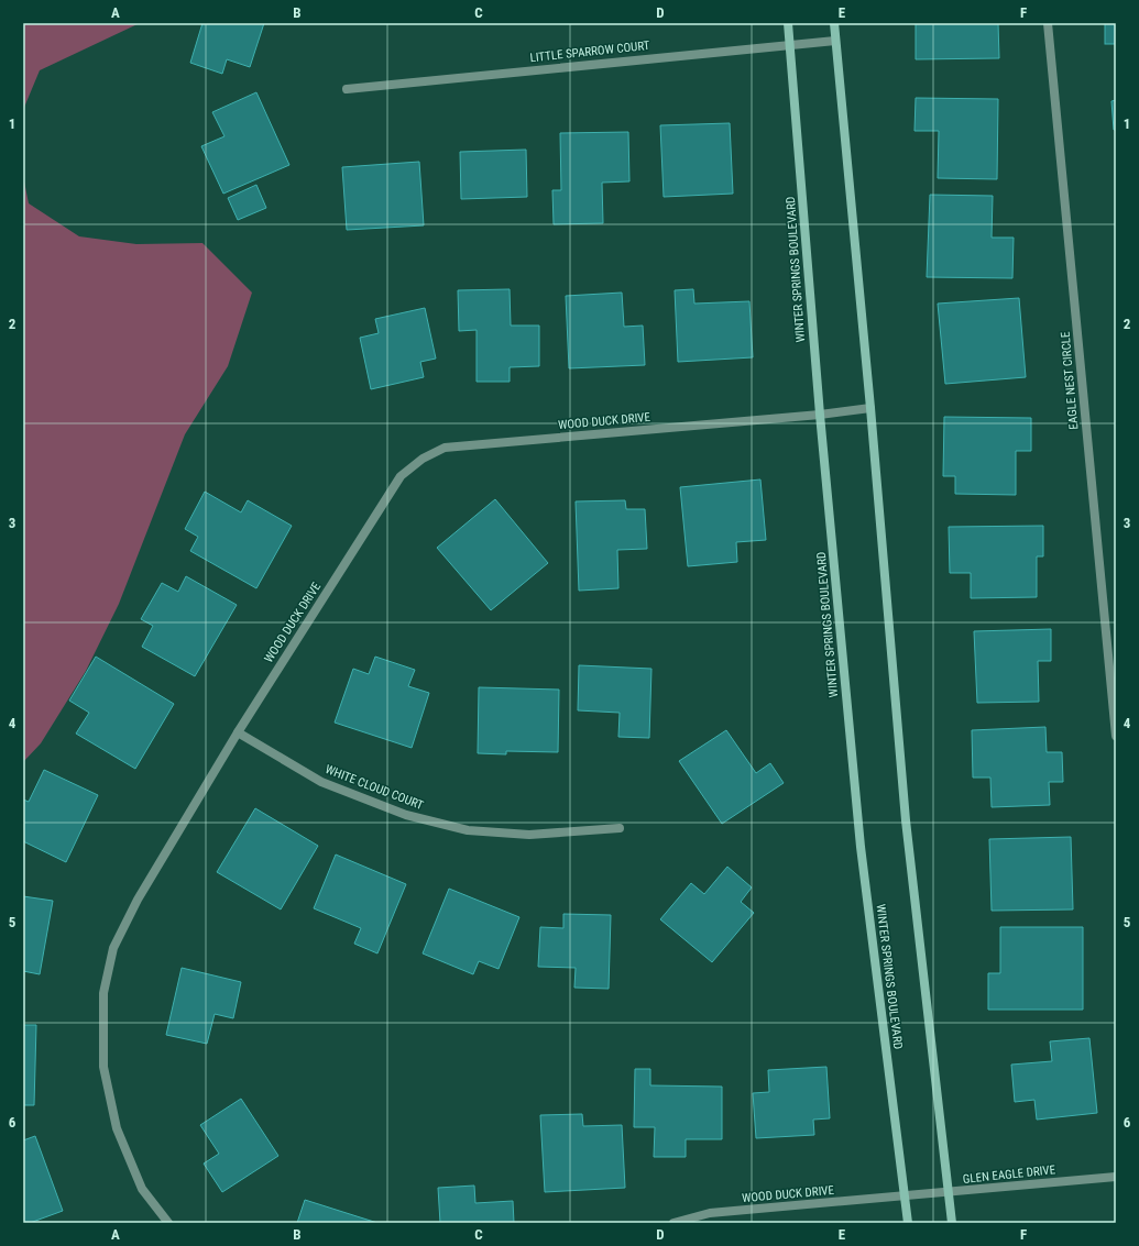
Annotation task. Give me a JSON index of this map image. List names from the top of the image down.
{
  "streets": {
    "street": [
      "LITTLE SPARROW COURT",
      "WINTER SPRINGS BOULEVARD",
      "EAGLE NEST CIRCLE",
      "WOOD DUCK DRIVE",
      "WHITE CLOUD COURT",
      "GLEN EAGLE DRIVE"
    ]
  },
  "crossings": [
    ["LITTLE SPARROW COURT", "WINTER SPRINGS BOULEVARD"],
    ["WINTER SPRINGS BOULEVARD", "WOOD DUCK DRIVE"],
    ["WINTER SPRINGS BOULEVARD", "GLEN EAGLE DRIVE"],
    ["WOOD DUCK DRIVE", "WHITE CLOUD COURT"],
    ["WOOD DUCK DRIVE", "GLEN EAGLE DRIVE"]
  ],
  "grid": {
    "columns": [
      "A",
      "B",
      "C",
      "D",
      "E",
      "F"
    ],
    "rows": [
      "1",
      "2",
      "3",
      "4",
      "5",
      "6"
    ]
  }
}
